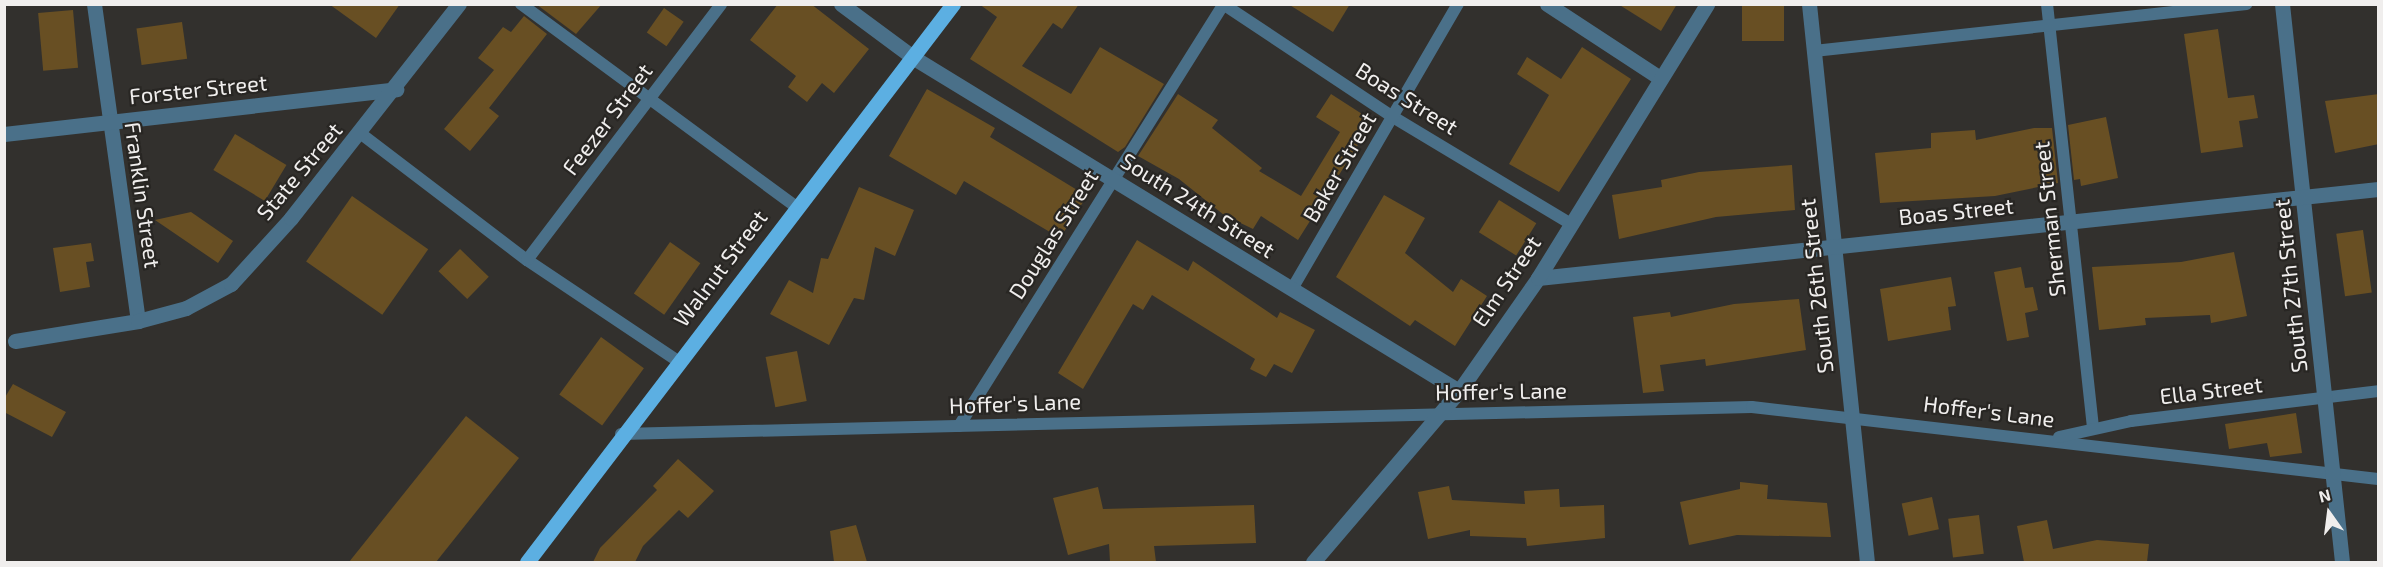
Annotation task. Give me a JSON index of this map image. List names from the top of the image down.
{
  "streets": {
    "main road": ["Walnut Street"],
    "street": [
      "Forster Street",
      "Boas Street",
      "State Street",
      "Franklin Street",
      "South 24th Street",
      "Elm Street",
      "South 26th Street",
      "South 27th Street"
    ],
    "lane": [
      "Feezer Street",
      "Baker Street",
      "Sherman Street",
      "Douglas Street",
      "Ella Street",
      "Hoffer's Lane"
    ]
  },
  "crossings": [
    ["Forster Street", "State Street"],
    ["Forster Street", "Franklin Street"],
    ["Boas Street", "Baker Street"],
    ["Boas Street", "Sherman Street"],
    ["Boas Street", "Douglas Street"],
    ["Boas Street", "Elm Street"],
    ["Boas Street", "South 26th Street"],
    ["Boas Street", "South 27th Street"],
    ["Baker Street", "South 24th Street"],
    ["State Street", "Franklin Street"],
    ["South 24th Street", "Douglas Street"],
    ["South 24th Street", "Walnut Street"],
    ["South 24th Street", "Elm Street"],
    ["Sherman Street", "Ella Street"],
    ["Douglas Street", "Hoffer's Lane"],
    ["Walnut Street", "Hoffer's Lane"],
    ["Elm Street", "Hoffer's Lane"],
    ["South 26th Street", "Hoffer's Lane"],
    ["South 27th Street", "Ella Street"],
    ["South 27th Street", "Hoffer's Lane"],
    ["Ella Street", "Hoffer's Lane"]
  ],
  "north": "top"
}
